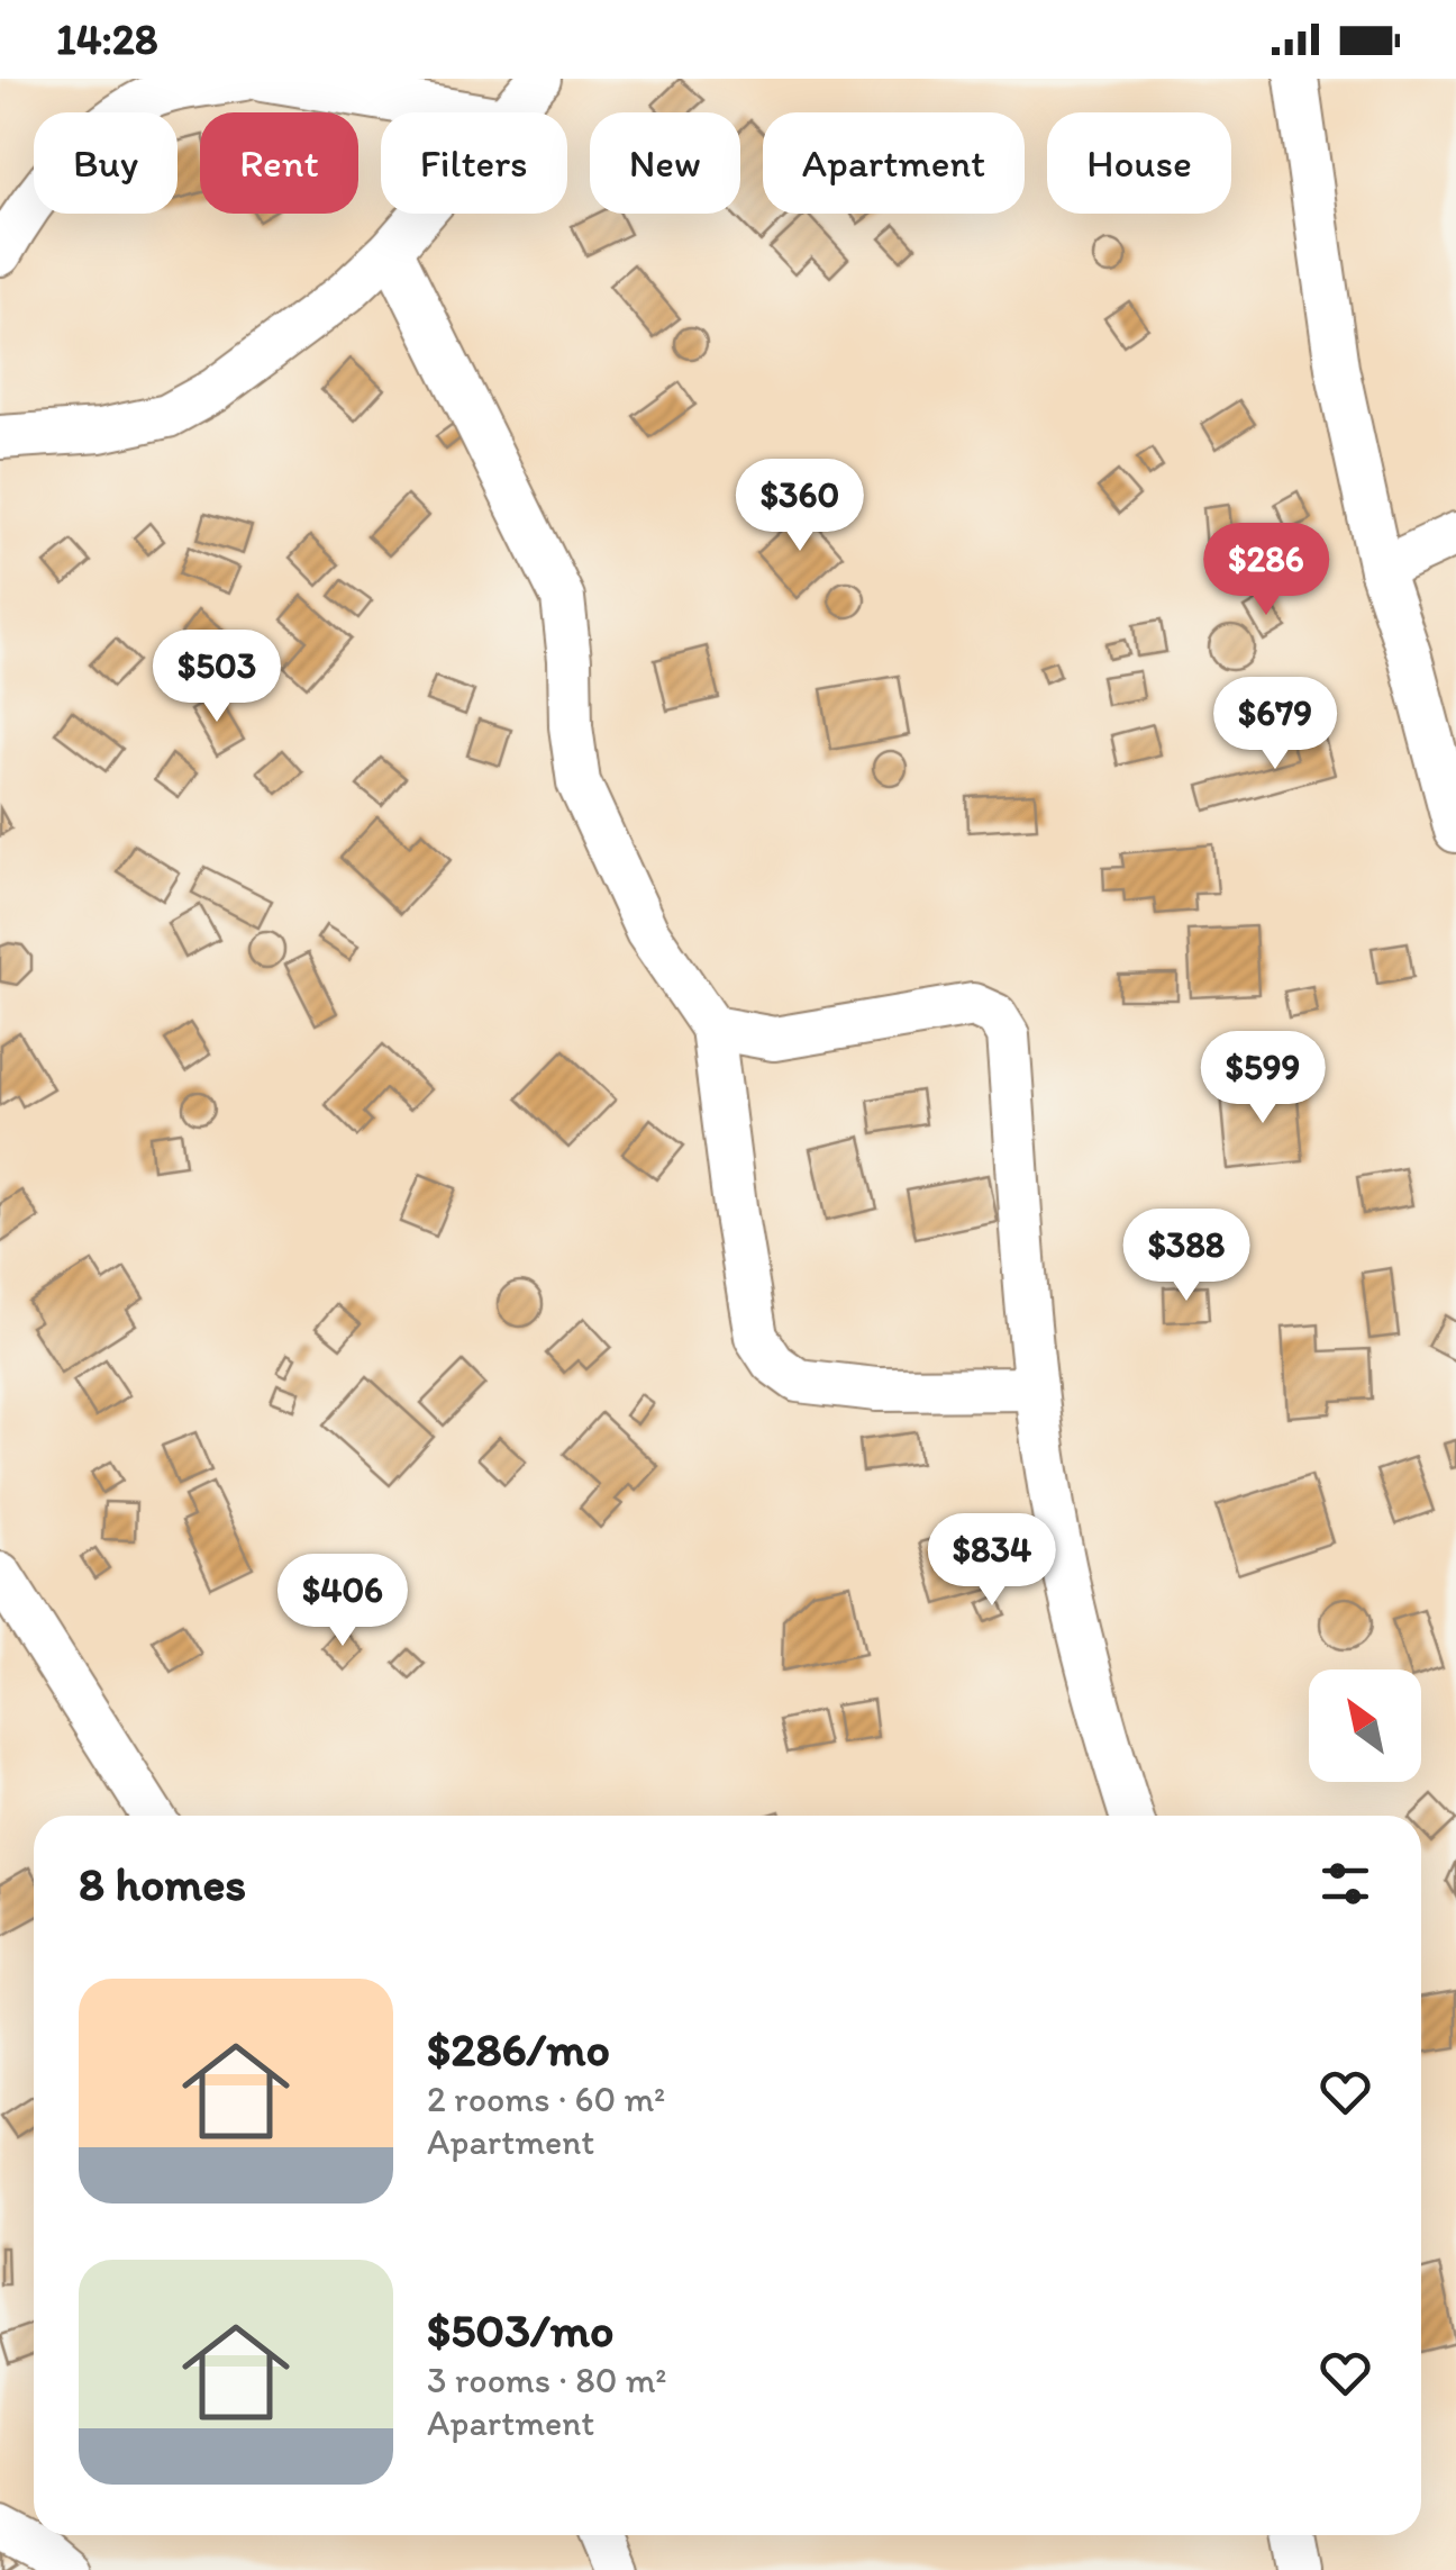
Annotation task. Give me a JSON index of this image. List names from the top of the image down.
{
  "north": "top left",
  "page": {
    "status": "14:28",
    "chip": [
      "Buy",
      "Rent",
      "Filters",
      "New",
      "Apartment",
      "House"
    ],
    "price": [
      "$360",
      "$286",
      "$503",
      "$679",
      "$599",
      "$388",
      "$834",
      "$406"
    ],
    "heading": "8 homes",
    "list": [
      {
        "name": "$286/mo",
        "note": "2 rooms · 60 m² · Apartment"
      },
      {
        "name": "$503/mo",
        "note": "3 rooms · 80 m² · Apartment"
      }
    ]
  }
}
